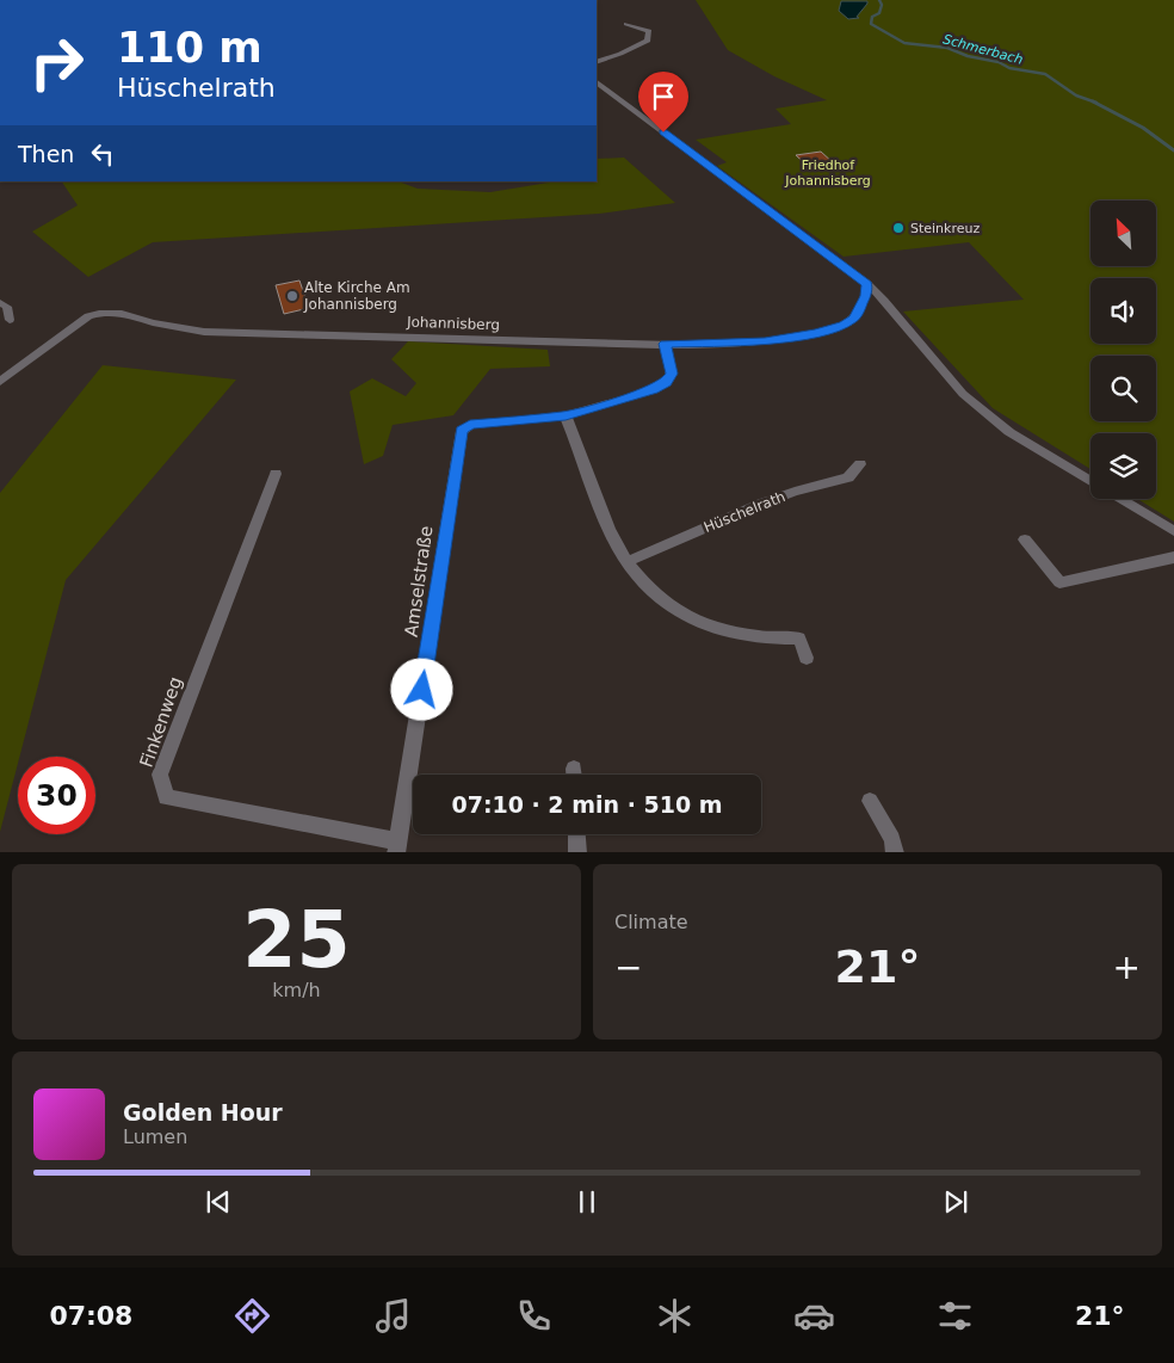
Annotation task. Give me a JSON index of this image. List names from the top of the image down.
{
  "streets": {
    "street": [
      "Johannisberg",
      "Hüschelrath",
      "Amselstraße",
      "Finkenweg"
    ]
  },
  "crossings": [
    ["Amselstraße", "Finkenweg"]
  ],
  "water": ["Schmerbach"],
  "parks": ["Friedhof Johannisberg"],
  "places": ["Steinkreuz", "Alte Kirche Am Johannisberg"],
  "north": "top left",
  "page": {
    "turn": ["110 m", "Hüschelrath"],
    "then": "Then",
    "limit": "30",
    "trip": "07:10 · 2 min · 510 m",
    "tile": [
      ["25", "km/h"],
      "Climate"
    ],
    "heat": ["−", "21°", "+"],
    "song": ["Golden Hour", "Lumen"],
    "tabs": ["07:08", "21°"]
  }
}
